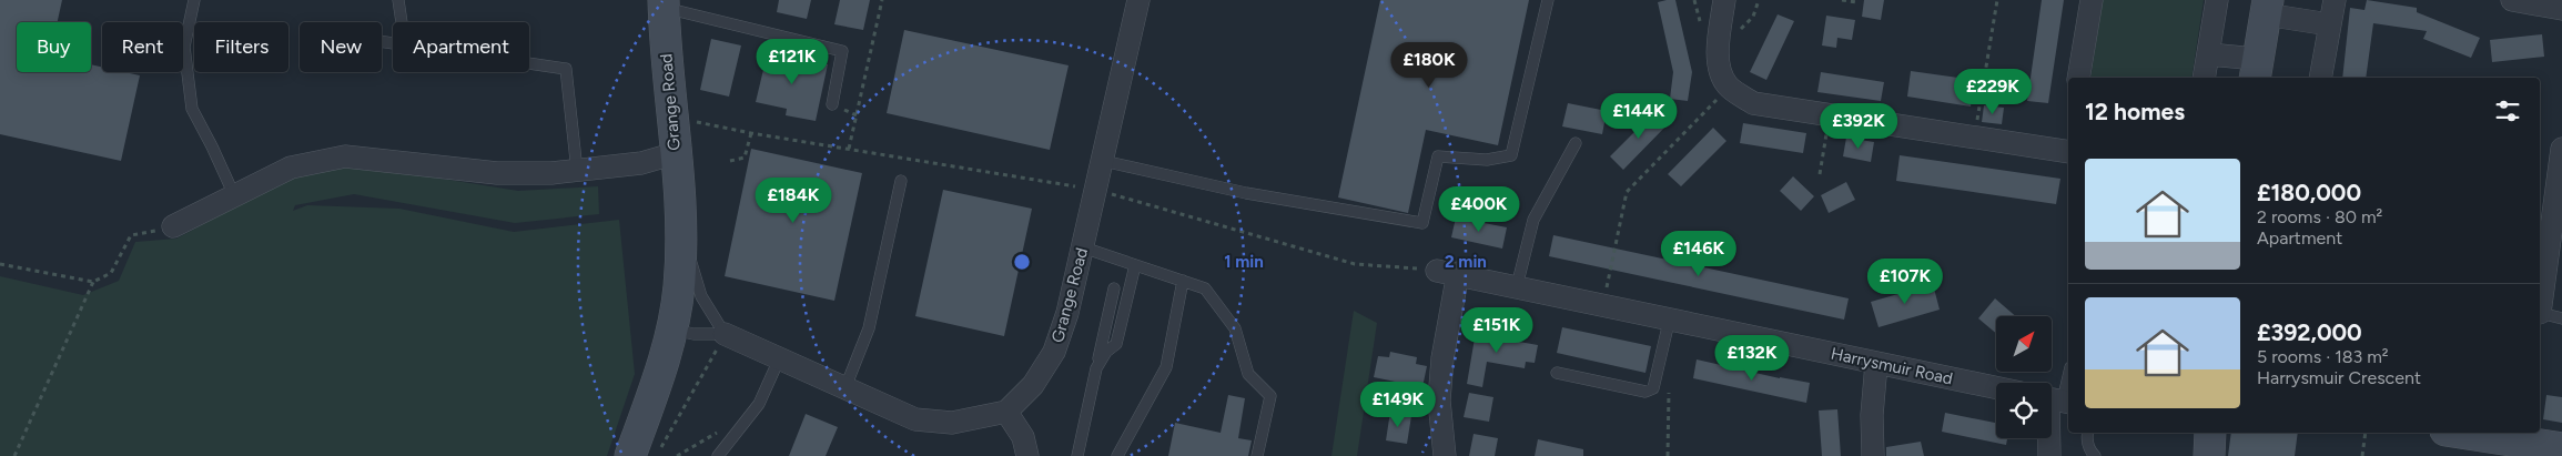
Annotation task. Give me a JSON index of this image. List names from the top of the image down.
{
  "streets": {
    "street": ["Grange Road", "Harrysmuir Road"]
  },
  "north": "top right",
  "page": {
    "chip": [
      "Buy",
      "Rent",
      "Filters",
      "New",
      "Apartment"
    ],
    "price": [
      "£121K",
      "£180K",
      "£229K",
      "£144K",
      "£392K",
      "£184K",
      "£400K",
      "£146K",
      "£107K",
      "£151K",
      "£132K",
      "£149K"
    ],
    "heading": "12 homes",
    "list": [
      {
        "name": "£180,000",
        "note": "2 rooms · 80 m² · Apartment"
      },
      {
        "name": "£392,000",
        "note": "5 rooms · 183 m² · Harrysmuir Crescent"
      }
    ]
  },
  "rings": ["1 min", "2 min"]
}
